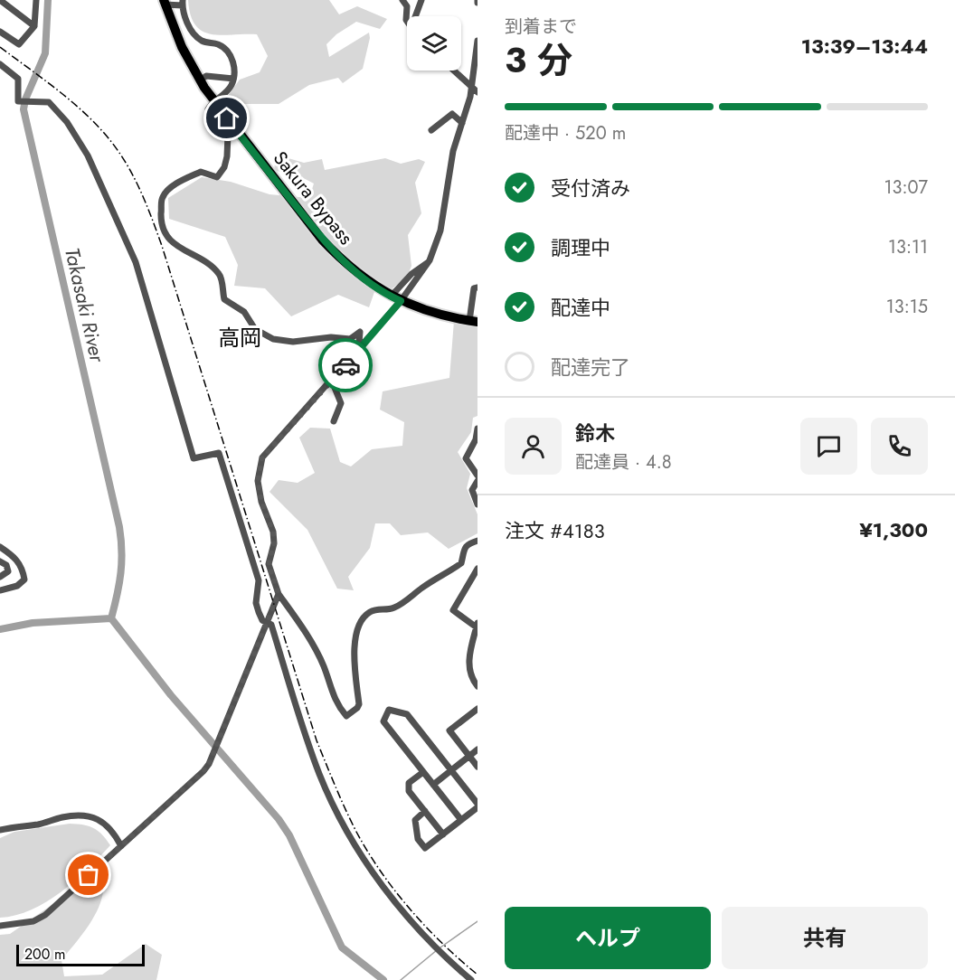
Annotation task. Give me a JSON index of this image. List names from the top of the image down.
{
  "streets": {
    "highway": ["Sakura Bypass"]
  },
  "districts": ["高岡"],
  "water": ["Takasaki River"],
  "scale_bar": "200 m",
  "page": {
    "heading": ["3 分", "到着まで", "13:39–13:44"],
    "panel": [
      "鈴木",
      "配達員 · 4.8",
      "注文 #4183",
      "¥1,300"
    ],
    "bar": "配達中 · 520 m",
    "list": [
      ["受付済み", "13:07"],
      ["調理中", "13:11"],
      ["配達中", "13:15"],
      "配達完了"
    ],
    "buttons": ["ヘルプ", "共有"],
    "scale": "200 m"
  }
}
